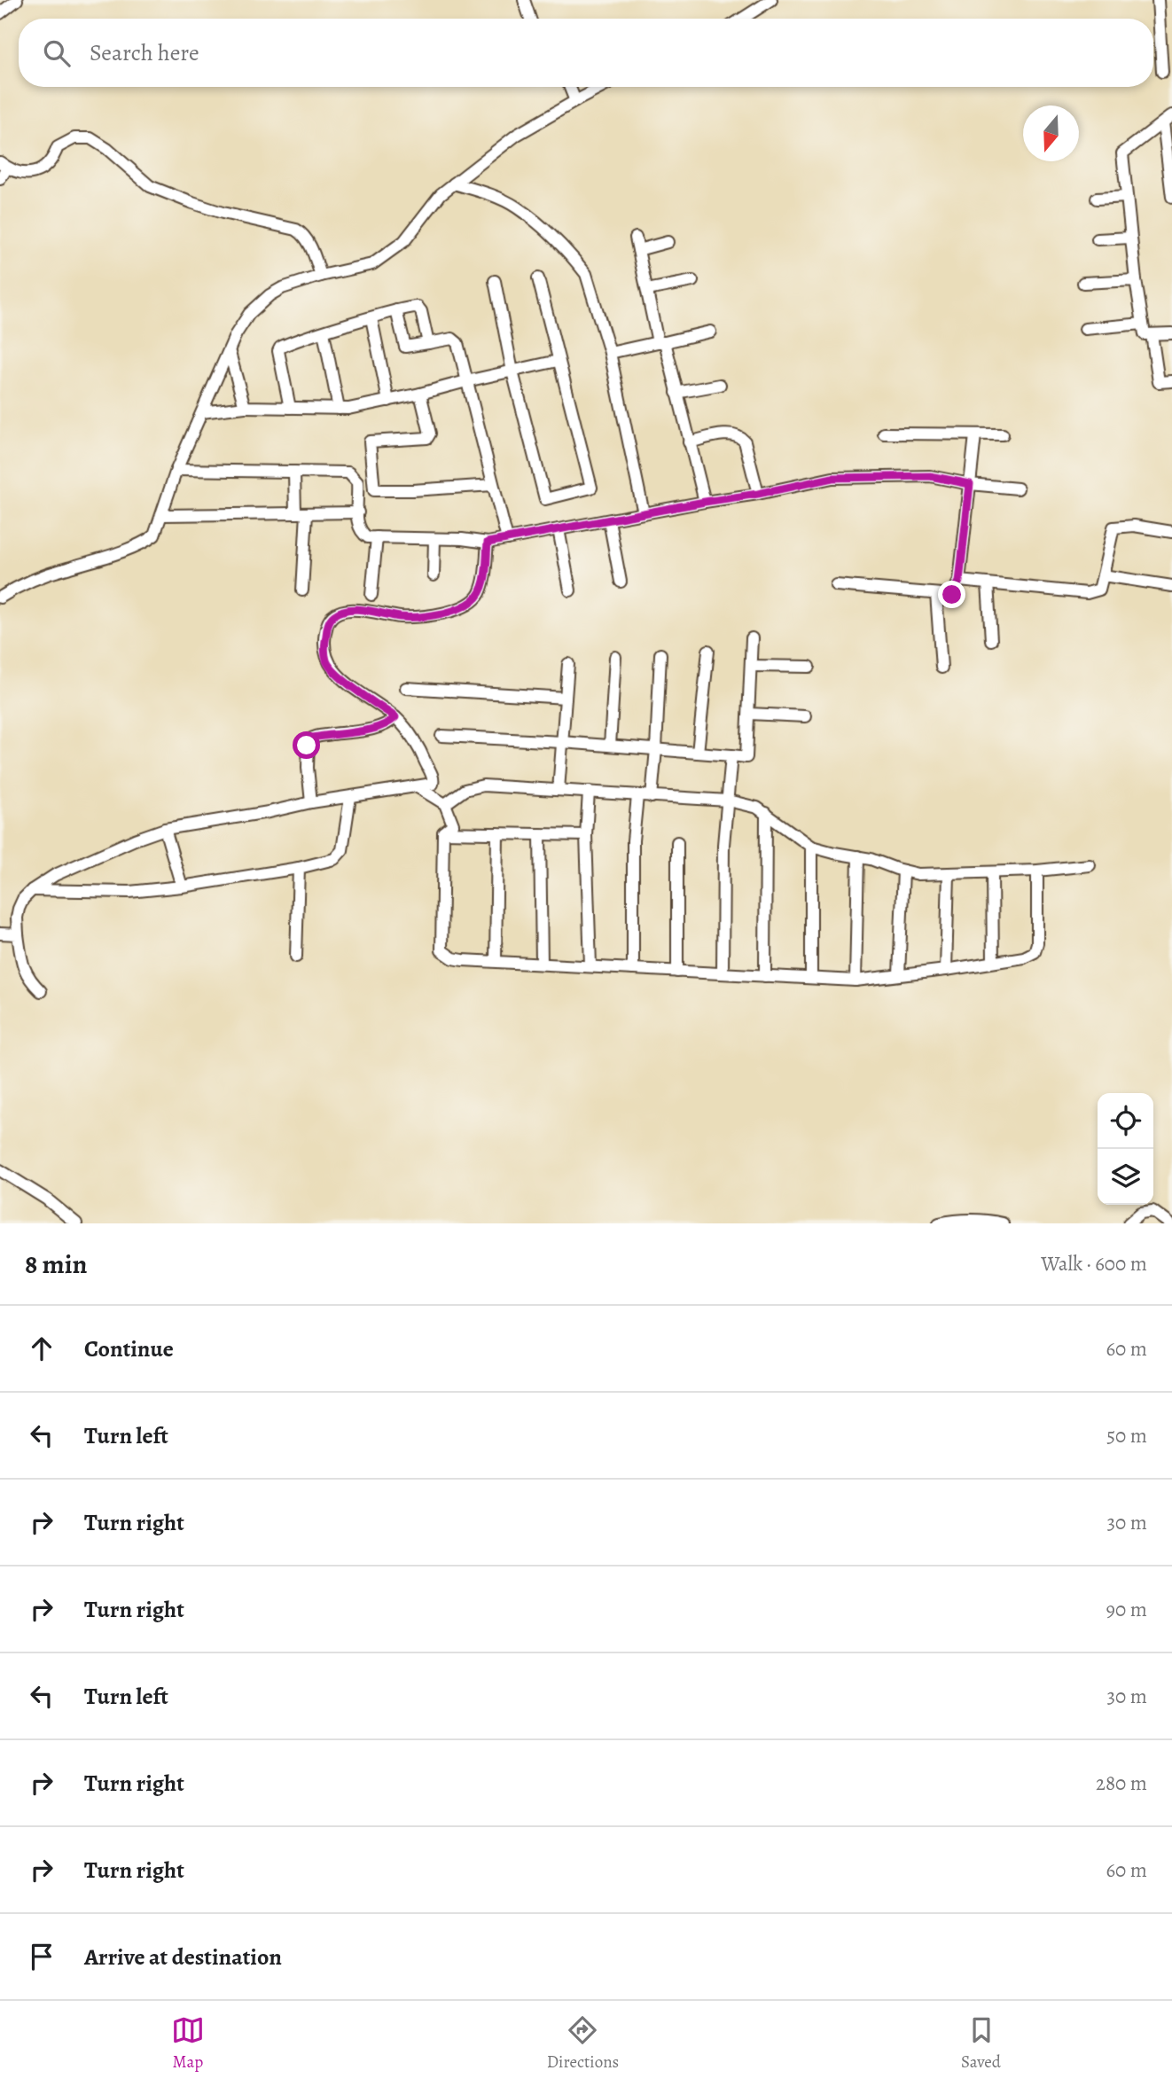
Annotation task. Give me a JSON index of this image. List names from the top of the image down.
{
  "north": "bottom",
  "page": {
    "search": "Search here",
    "heading": ["8 min", "Walk · 600 m"],
    "list": [
      ["Continue", "60 m"],
      ["Turn left", "50 m"],
      ["Turn right", "30 m"],
      ["Turn right", "90 m"],
      ["Turn left", "30 m"],
      ["Turn right", "280 m"],
      ["Turn right", "60 m"],
      "Arrive at destination"
    ],
    "nav": ["Map", "Directions", "Saved"]
  }
}
